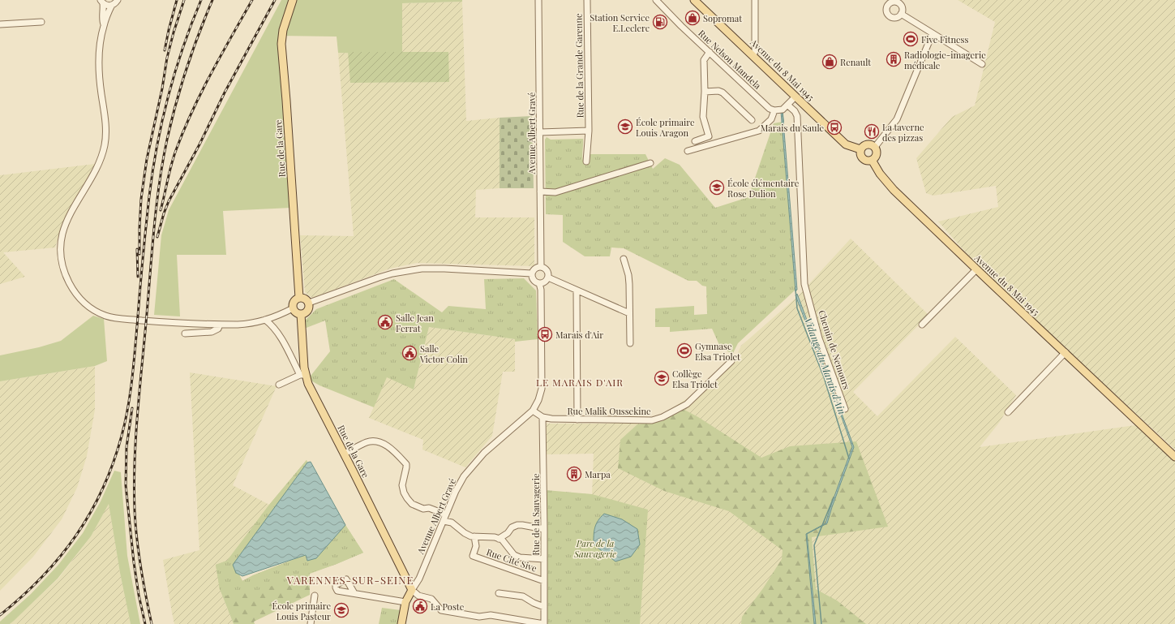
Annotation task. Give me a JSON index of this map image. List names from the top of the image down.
{
  "streets": {
    "main road": ["Avenue du 8 Mai 1945", "Rue de la Gare"],
    "street": [
      "Rue Nelson Mandela",
      "Rue de la Grande Garenne",
      "Avenue Albert Gravé",
      "Chemin de Nemours",
      "Rue Malik Oussekine",
      "Rue de la Sauvagerie",
      "Rue Cité Sive"
    ]
  },
  "crossings": [
    ["Rue de la Grande Garenne", "Avenue Albert Gravé"],
    ["Avenue Albert Gravé", "Rue de la Gare"],
    ["Avenue Albert Gravé", "Rue Cité Sive"],
    ["Rue Malik Oussekine", "Rue de la Sauvagerie"],
    ["Rue de la Sauvagerie", "Rue Cité Sive"]
  ],
  "districts": ["LE MARAIS D'AIR", "VARENNES-SUR-SEINE"],
  "water": ["Vidange du Marais d'Ain"],
  "parks": ["Parc de la Sauvagerie"],
  "places": {
    "shop": ["Sopromat", "Renault"],
    "fuel station": ["Station Service E.Leclerc"],
    "sports": ["Five Fitness", "Gymnase Elsa Triolet"],
    "building": ["Radiologie-imagerie médicale", "Marpa"],
    "school or university": [
      "École primaire Louis Aragon",
      "École élémentaire Rose Dulion",
      "Collège Elsa Triolet",
      "École primaire Louis Pasteur"
    ],
    "bus stop": ["Marais du Saule", "Marais d'Air"],
    "restaurant": ["La taverne des pizzas"],
    "public building": ["Salle Jean Ferrat", "Salle Victor Colin", "La Poste"]
  }
}
